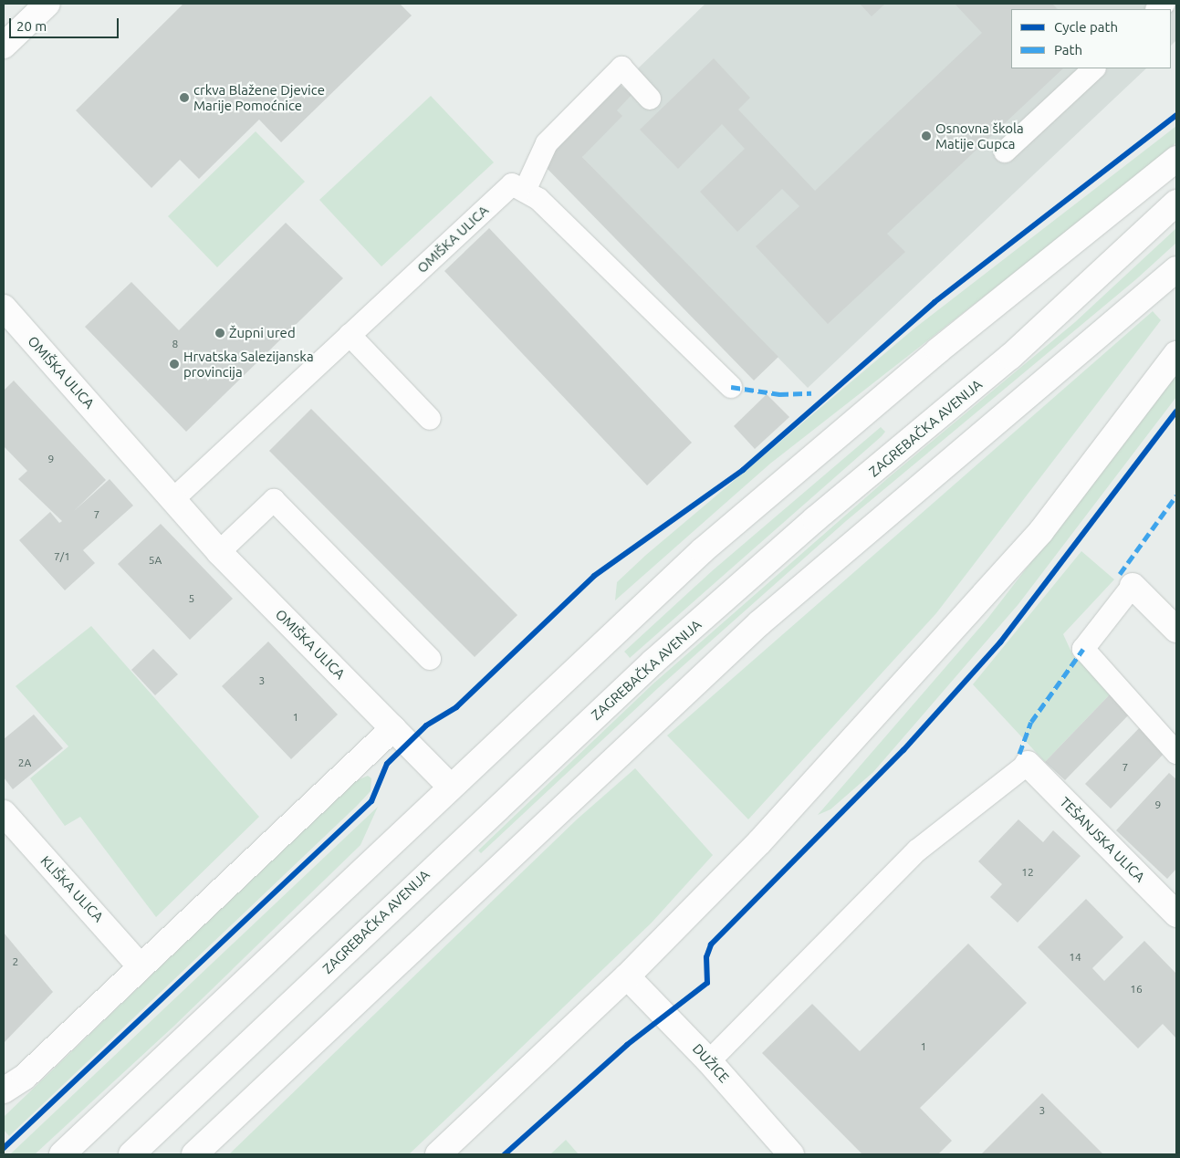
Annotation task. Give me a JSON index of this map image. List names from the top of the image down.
{
  "streets": {
    "main road": [
      "OMIŠKA ULICA",
      "ZAGREBAČKA AVENIJA",
      "TEŠANJSKA ULICA",
      "KLIŠKA ULICA",
      "DUŽICE"
    ]
  },
  "places": [
    "crkva Blažene Djevice Marije Pomoćnice",
    "Osnovna škola Matije Gupca",
    "Župni ured",
    "Hrvatska Salezijanska provincija"
  ],
  "house_numbers": [
    "8",
    "9",
    "7",
    "7/1",
    "5A",
    "5",
    "3",
    "1",
    "2A",
    "7",
    "9",
    "12",
    "14",
    "2",
    "16",
    "1",
    "3"
  ],
  "legend": ["Cycle path", "Path"],
  "scale_bar": "20 m"
}
